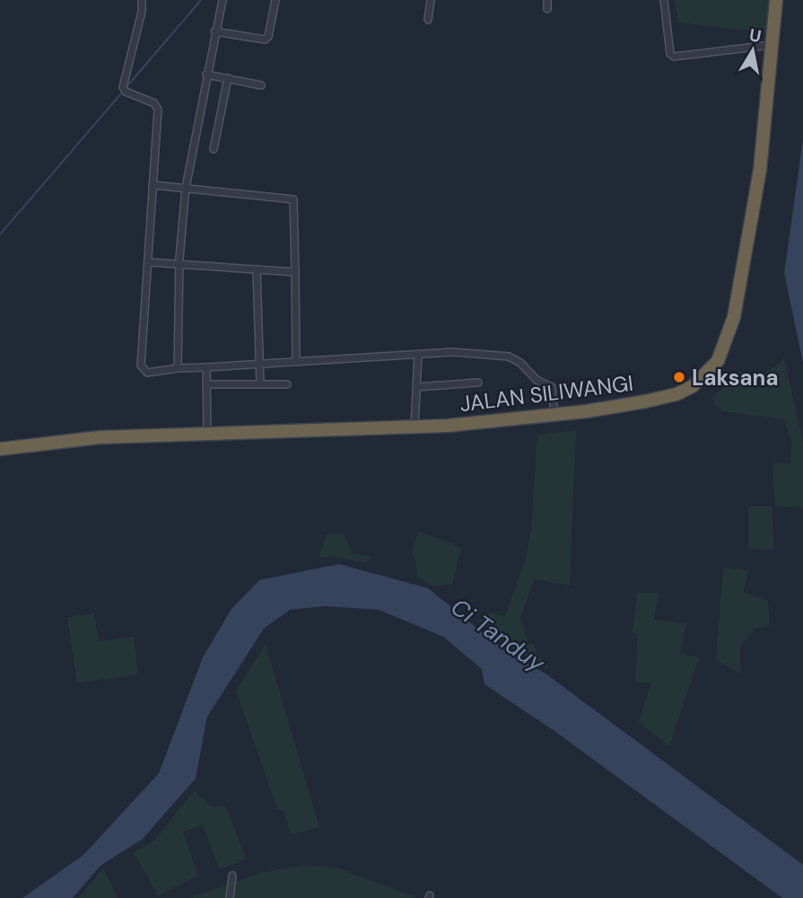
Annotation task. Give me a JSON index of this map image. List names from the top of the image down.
{
  "streets": {
    "highway": ["JALAN SILIWANGI"]
  },
  "water": ["Ci Tanduy"],
  "places": ["Laksana"],
  "north": "top"
}
